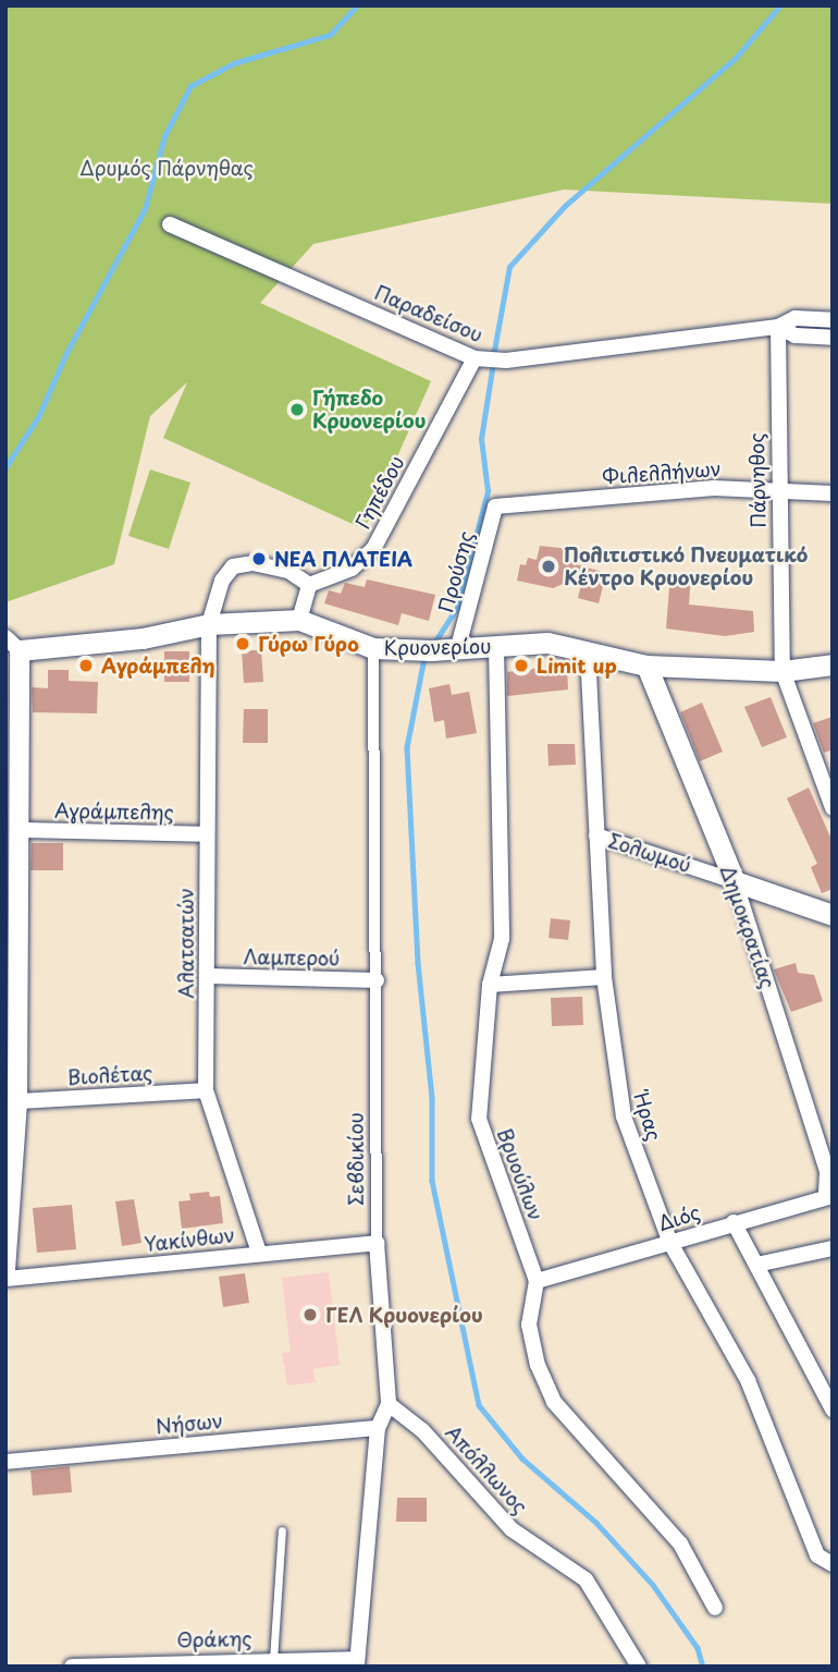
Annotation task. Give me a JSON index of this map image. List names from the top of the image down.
{
  "streets": {
    "main road": ["Κρυονερίου", "Σολωμού", "Δημοκρατίας"],
    "street": [
      "Παραδείσου",
      "Φιλελλήνων",
      "Πάρνηθος",
      "Γηπέδου",
      "Προύσης",
      "Αγράμπελης",
      "Αλατσατών",
      "Λαμπερού",
      "Βιολέτας",
      "Ήρας",
      "Σεβδικίου",
      "Βρυούλων",
      "Διός",
      "Υακίνθων",
      "Νήσων",
      "Απόλλωνος",
      "Θράκης"
    ]
  },
  "crossings": [
    ["Παραδείσου", "Πάρνηθος"],
    ["Παραδείσου", "Γηπέδου"],
    ["Φιλελλήνων", "Πάρνηθος"],
    ["Φιλελλήνων", "Προύσης"],
    ["Πάρνηθος", "Κρυονερίου"],
    ["Γηπέδου", "Αλατσατών"],
    ["Προύσης", "Κρυονερίου"],
    ["Κρυονερίου", "Δημοκρατίας"],
    ["Κρυονερίου", "Αλατσατών"],
    ["Κρυονερίου", "Ήρας"],
    ["Κρυονερίου", "Σεβδικίου"],
    ["Κρυονερίου", "Βρυούλων"],
    ["Αγράμπελης", "Αλατσατών"],
    ["Σολωμού", "Δημοκρατίας"],
    ["Σολωμού", "Ήρας"],
    ["Δημοκρατίας", "Διός"],
    ["Αλατσατών", "Λαμπερού"],
    ["Αλατσατών", "Βιολέτας"],
    ["Αλατσατών", "Υακίνθων"],
    ["Λαμπερού", "Σεβδικίου"],
    ["Ήρας", "Διός"],
    ["Σεβδικίου", "Υακίνθων"],
    ["Σεβδικίου", "Νήσων"],
    ["Σεβδικίου", "Απόλλωνος"],
    ["Σεβδικίου", "Θράκης"],
    ["Βρυούλων", "Διός"]
  ],
  "parks": ["Δρυμός Πάρνηθας"],
  "places": [
    "Γήπεδο Κρυονερίου",
    "ΝΕΑ ΠΛΑΤΕΙΑ",
    "Πολιτιστικό Πνευματικό Κέντρο Κρυονερίου",
    "Γύρω Γύρο",
    "Αγράμπελη",
    "Limit up",
    "ΓΕΛ Κρυονερίου"
  ]
}
